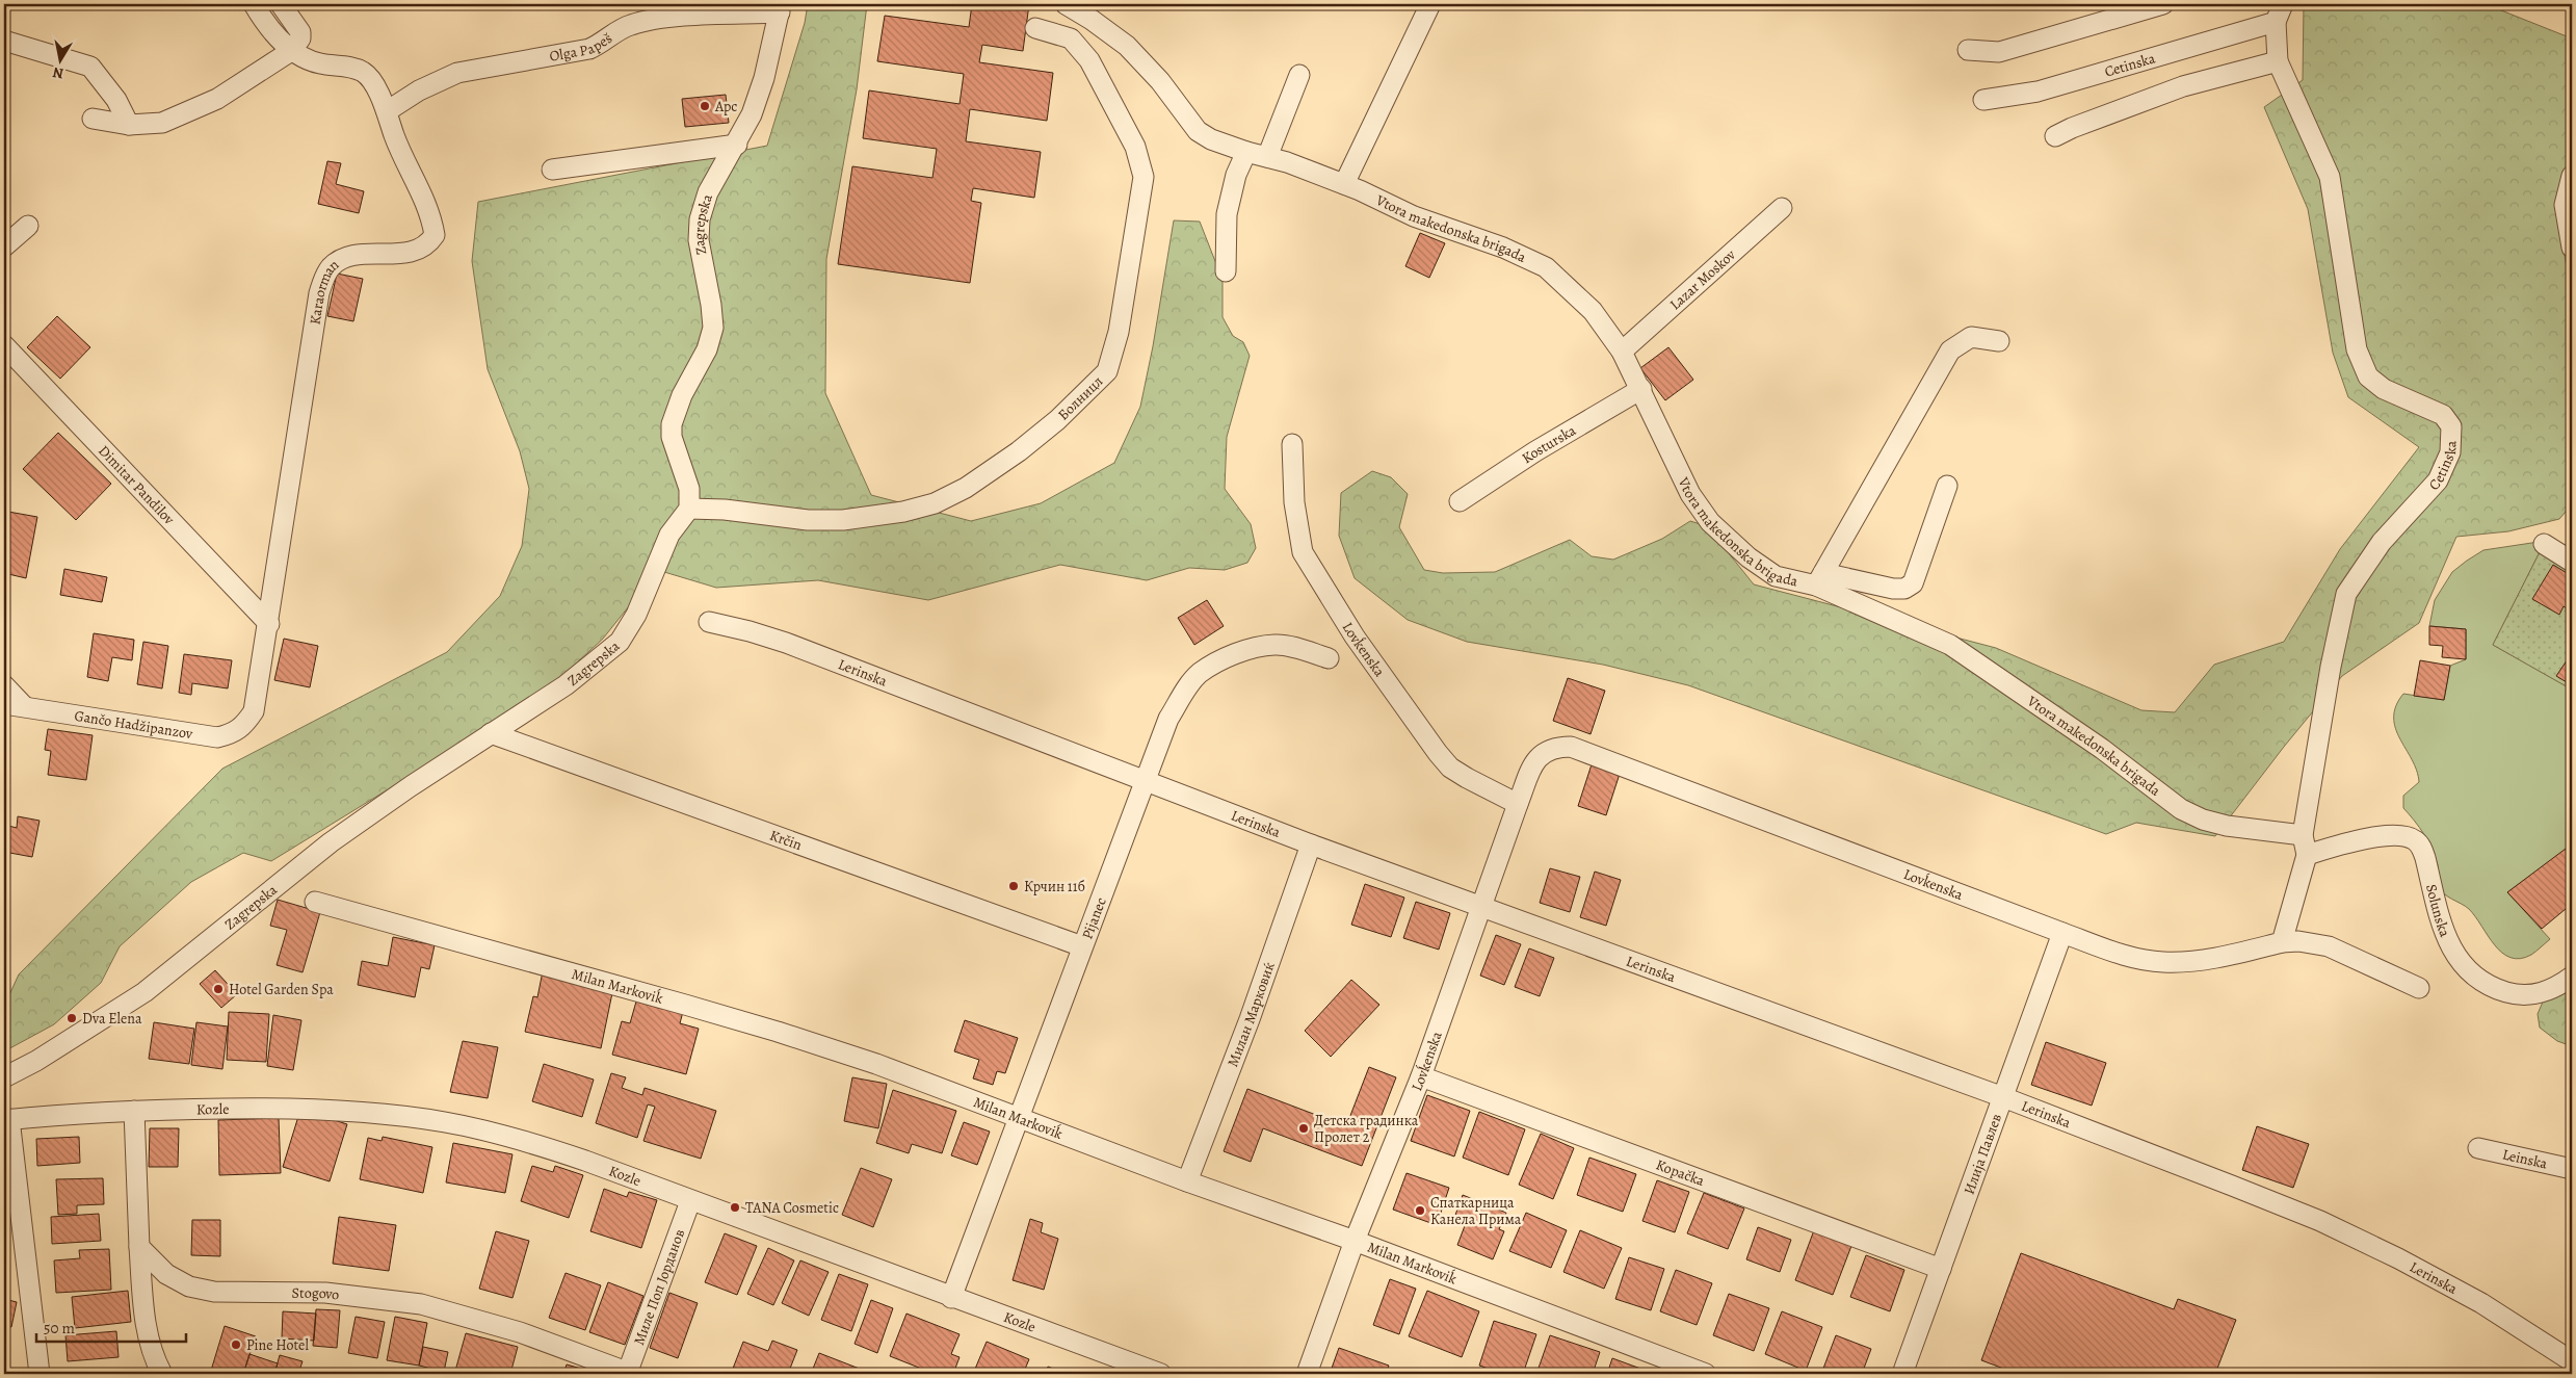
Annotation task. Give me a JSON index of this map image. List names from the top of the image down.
{
  "streets": {
    "street": [
      "Olga Papeš",
      "Cetinska",
      "Zagrepska",
      "Vtora makedonska brigada",
      "Lazar Moskov",
      "Karaorman",
      "Болницл",
      "Kosturska",
      "Dimitar Pandilov",
      "Lovḱenska",
      "Lerinska",
      "Gančo Hadžipanzov",
      "Krčin",
      "Solunska",
      "Pijanec",
      "Milan Markoviḱ",
      "Милан Марковиќ",
      "Kozle",
      "Илија Павлев",
      "Leinska",
      "Kopačka",
      "Миле Поп Јорданов",
      "Stogovo"
    ]
  },
  "crossings": [
    ["Olga Papeš", "Zagrepska"],
    ["Olga Papeš", "Karaorman"],
    ["Cetinska", "Vtora makedonska brigada"],
    ["Zagrepska", "Болницл"],
    ["Zagrepska", "Krčin"],
    ["Vtora makedonska brigada", "Lazar Moskov"],
    ["Vtora makedonska brigada", "Kosturska"],
    ["Karaorman", "Dimitar Pandilov"],
    ["Karaorman", "Gančo Hadžipanzov"],
    ["Lovḱenska", "Lerinska"],
    ["Lovḱenska", "Milan Markoviḱ"],
    ["Lovḱenska", "Илија Павлев"],
    ["Lovḱenska", "Kopačka"],
    ["Lerinska", "Pijanec"],
    ["Lerinska", "Милан Марковиќ"],
    ["Lerinska", "Илија Павлев"],
    ["Krčin", "Pijanec"],
    ["Pijanec", "Milan Markoviḱ"],
    ["Pijanec", "Kozle"],
    ["Milan Markoviḱ", "Милан Марковиќ"],
    ["Kozle", "Миле Поп Јорданов"],
    ["Илија Павлев", "Kopačka"],
    ["Миле Поп Јорданов", "Stogovo"]
  ],
  "places": [
    "Арс",
    "Крчин 11б",
    "Hotel Garden Spa",
    "Dva Elena",
    "Детска градинка Пролет 2",
    "TANA Cosmetic",
    "Спаткарница Канела Прима",
    "Pine Hotel"
  ],
  "scale_bar": "50 m",
  "north": "bottom"
}
